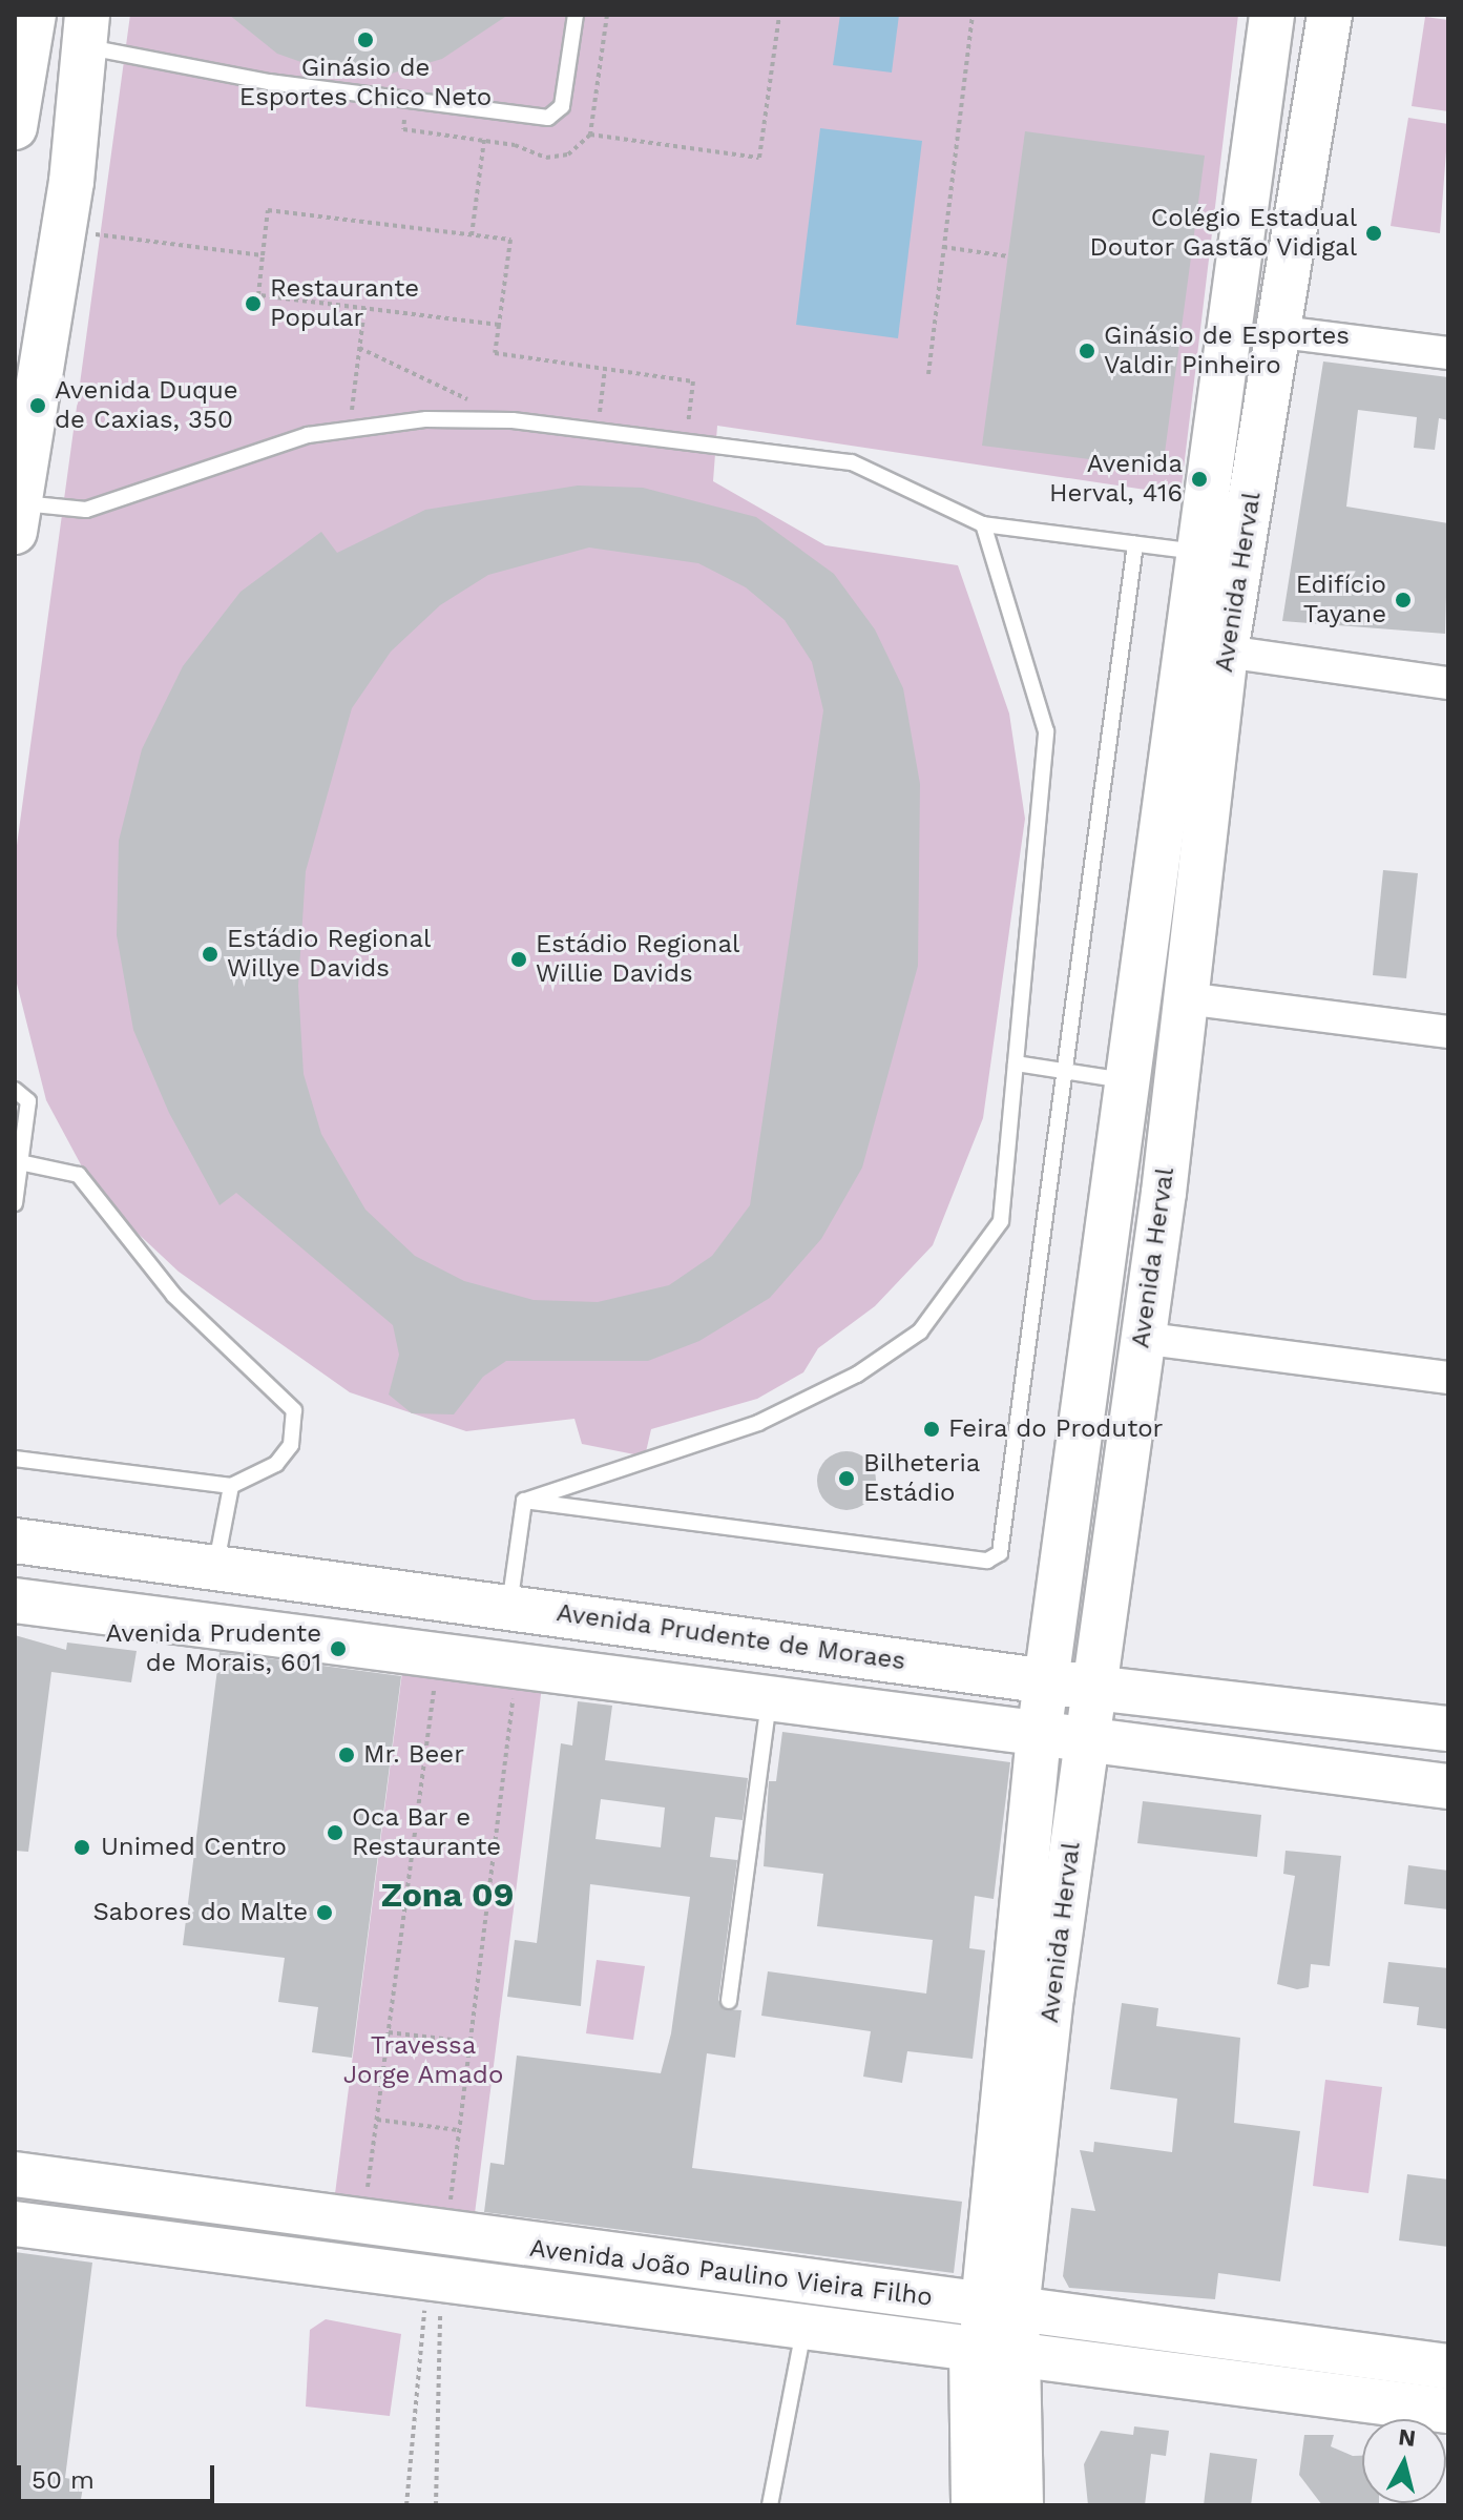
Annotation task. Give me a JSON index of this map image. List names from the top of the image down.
{
  "streets": {
    "main road": ["Avenida Herval", "Avenida Prudente de Moraes", "Avenida João Paulino Vieira Filho"]
  },
  "crossings": [
    ["Avenida Herval", "Avenida Prudente de Moraes"],
    ["Avenida Herval", "Avenida João Paulino Vieira Filho"]
  ],
  "districts": ["Zona 09"],
  "parks": ["Travessa Jorge Amado"],
  "places": [
    "Ginásio de Esportes Chico Neto",
    "Colégio Estadual Doutor Gastão Vidigal",
    "Restaurante Popular",
    "Ginásio de Esportes Valdir Pinheiro",
    "Avenida Duque de Caxias, 350",
    "Avenida Herval, 416",
    "Edifício Tayane",
    "Estádio Regional Willye Davids",
    "Estádio Regional Willie Davids",
    "Feira do Produtor",
    "Bilheteria Estádio",
    "Avenida Prudente de Morais, 601",
    "Mr. Beer",
    "Oca Bar e Restaurante",
    "Unimed Centro",
    "Sabores do Malte"
  ],
  "scale_bar": "50 m",
  "north": "top"
}
